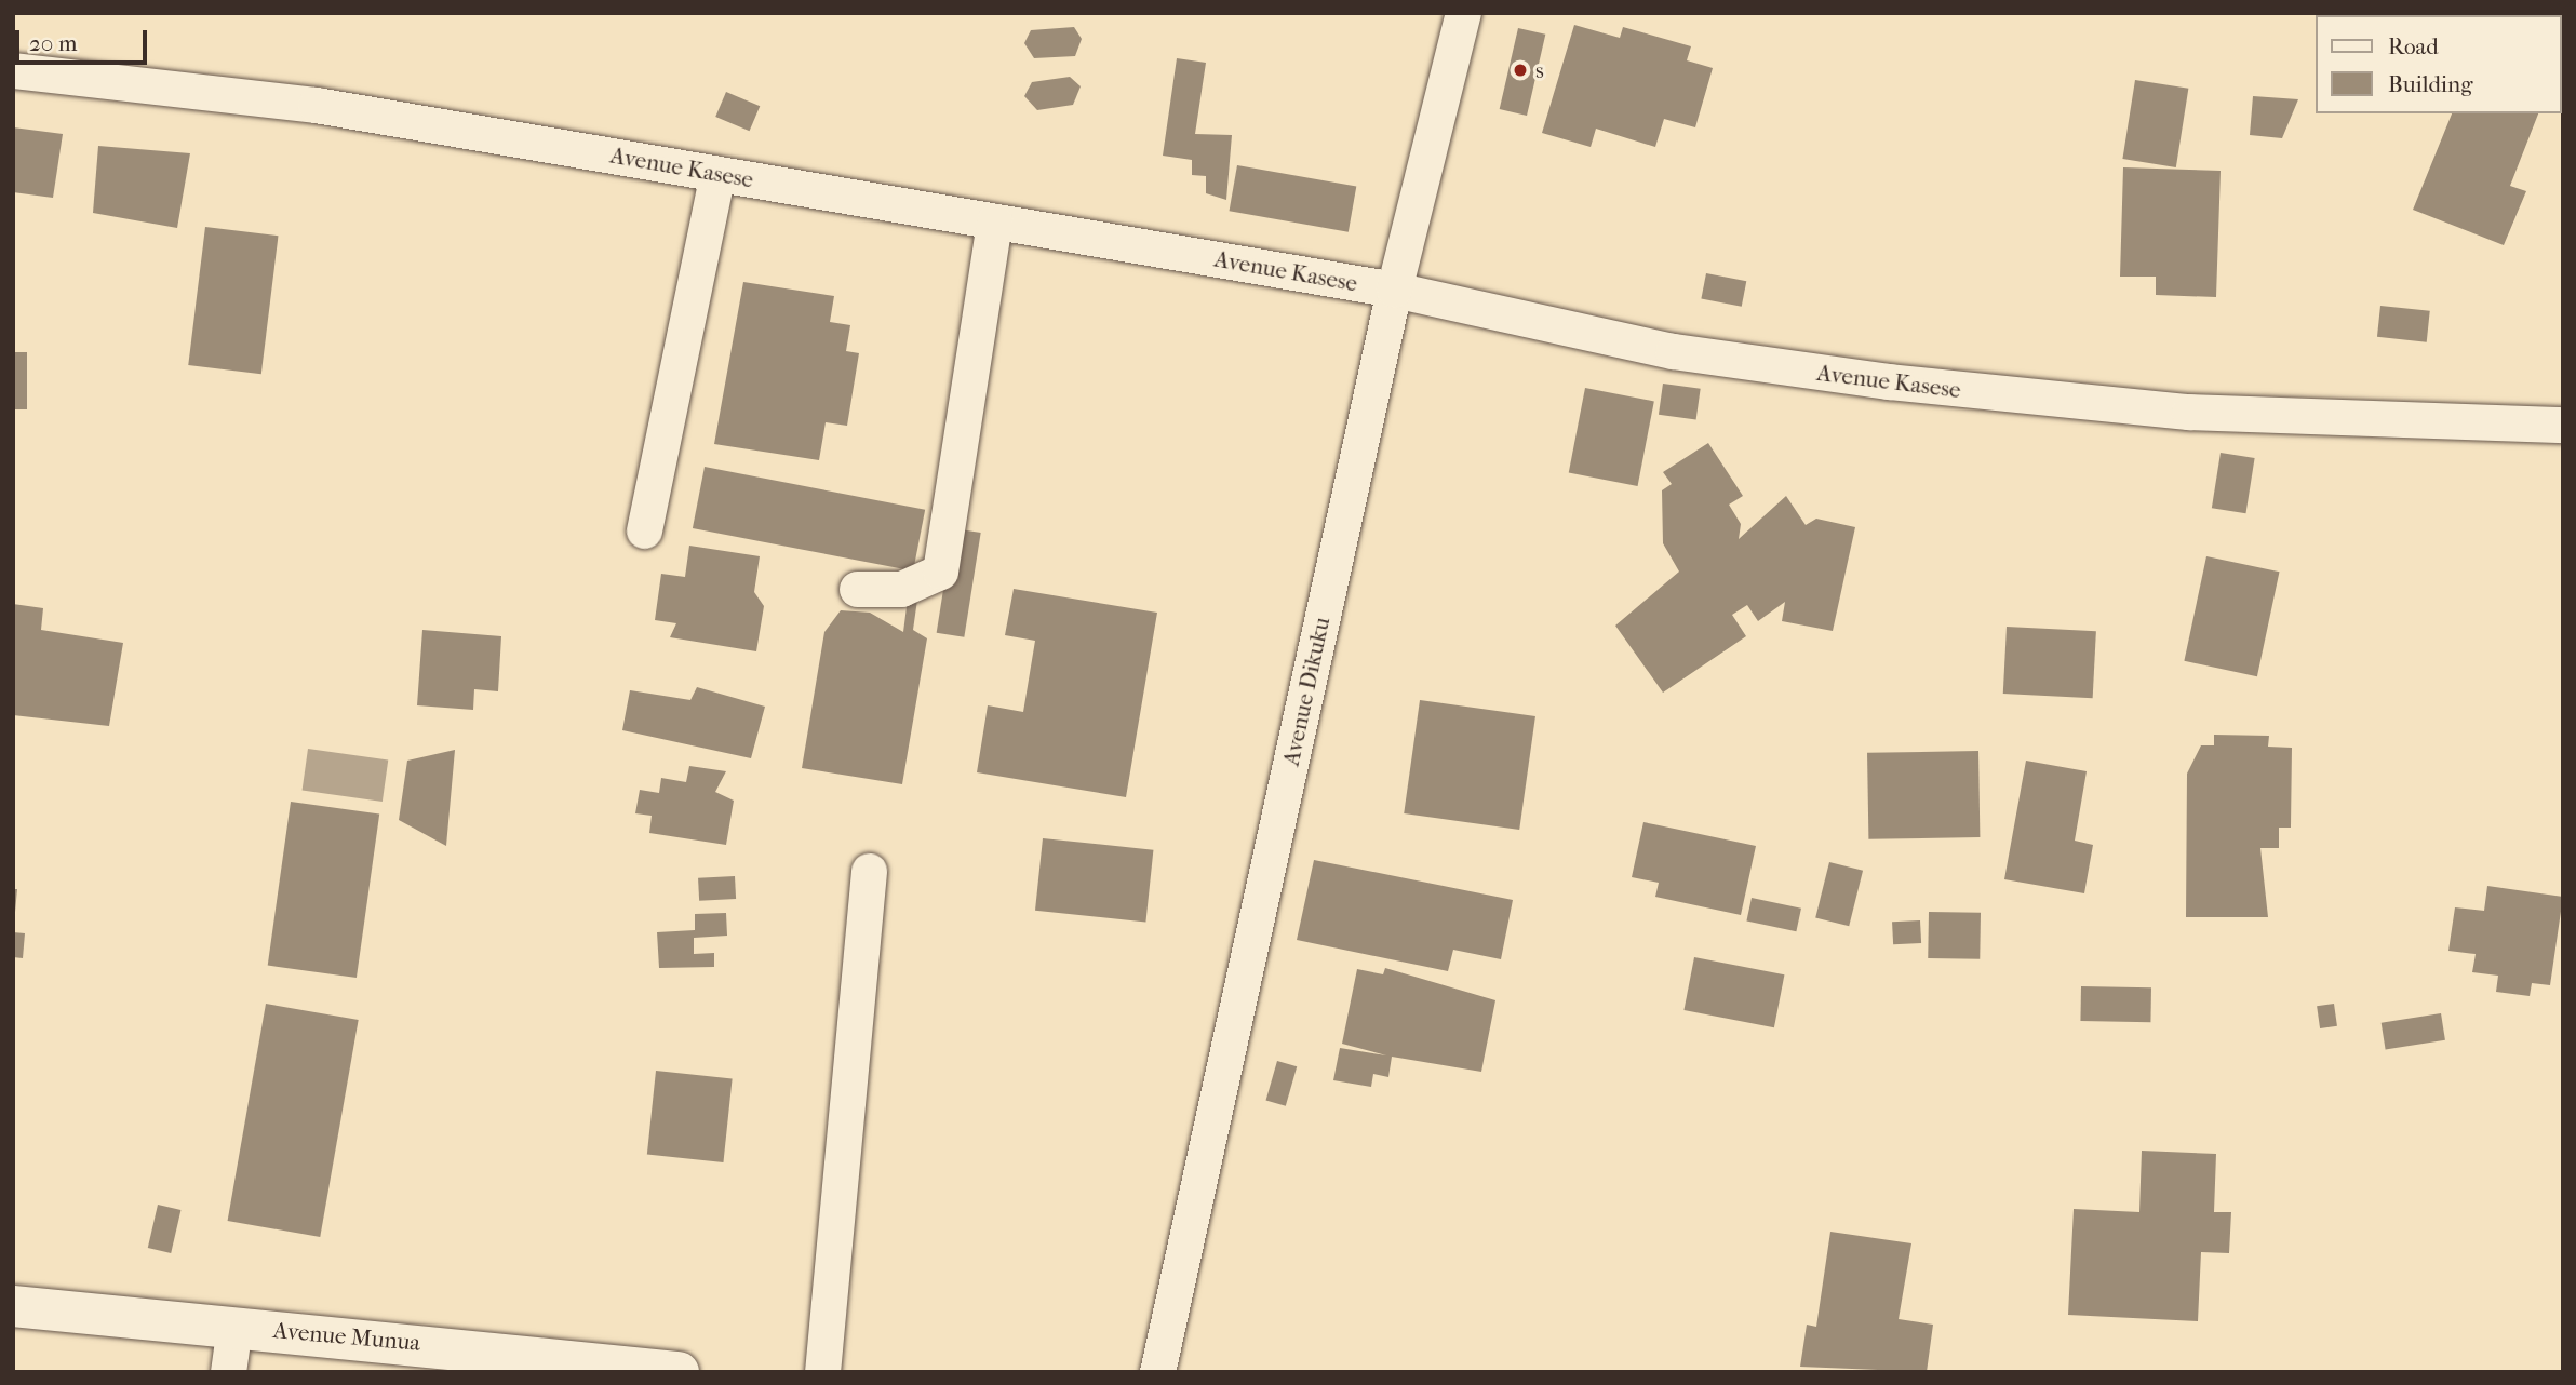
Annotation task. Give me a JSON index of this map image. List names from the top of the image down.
{
  "streets": {
    "main road": ["Avenue Munua"],
    "street": ["Avenue Kasese", "Avenue Dikuku"]
  },
  "crossings": [
    ["Avenue Kasese", "Avenue Dikuku"]
  ],
  "places": ["s"],
  "legend": ["Road", "Building"],
  "scale_bar": "20 m"
}
